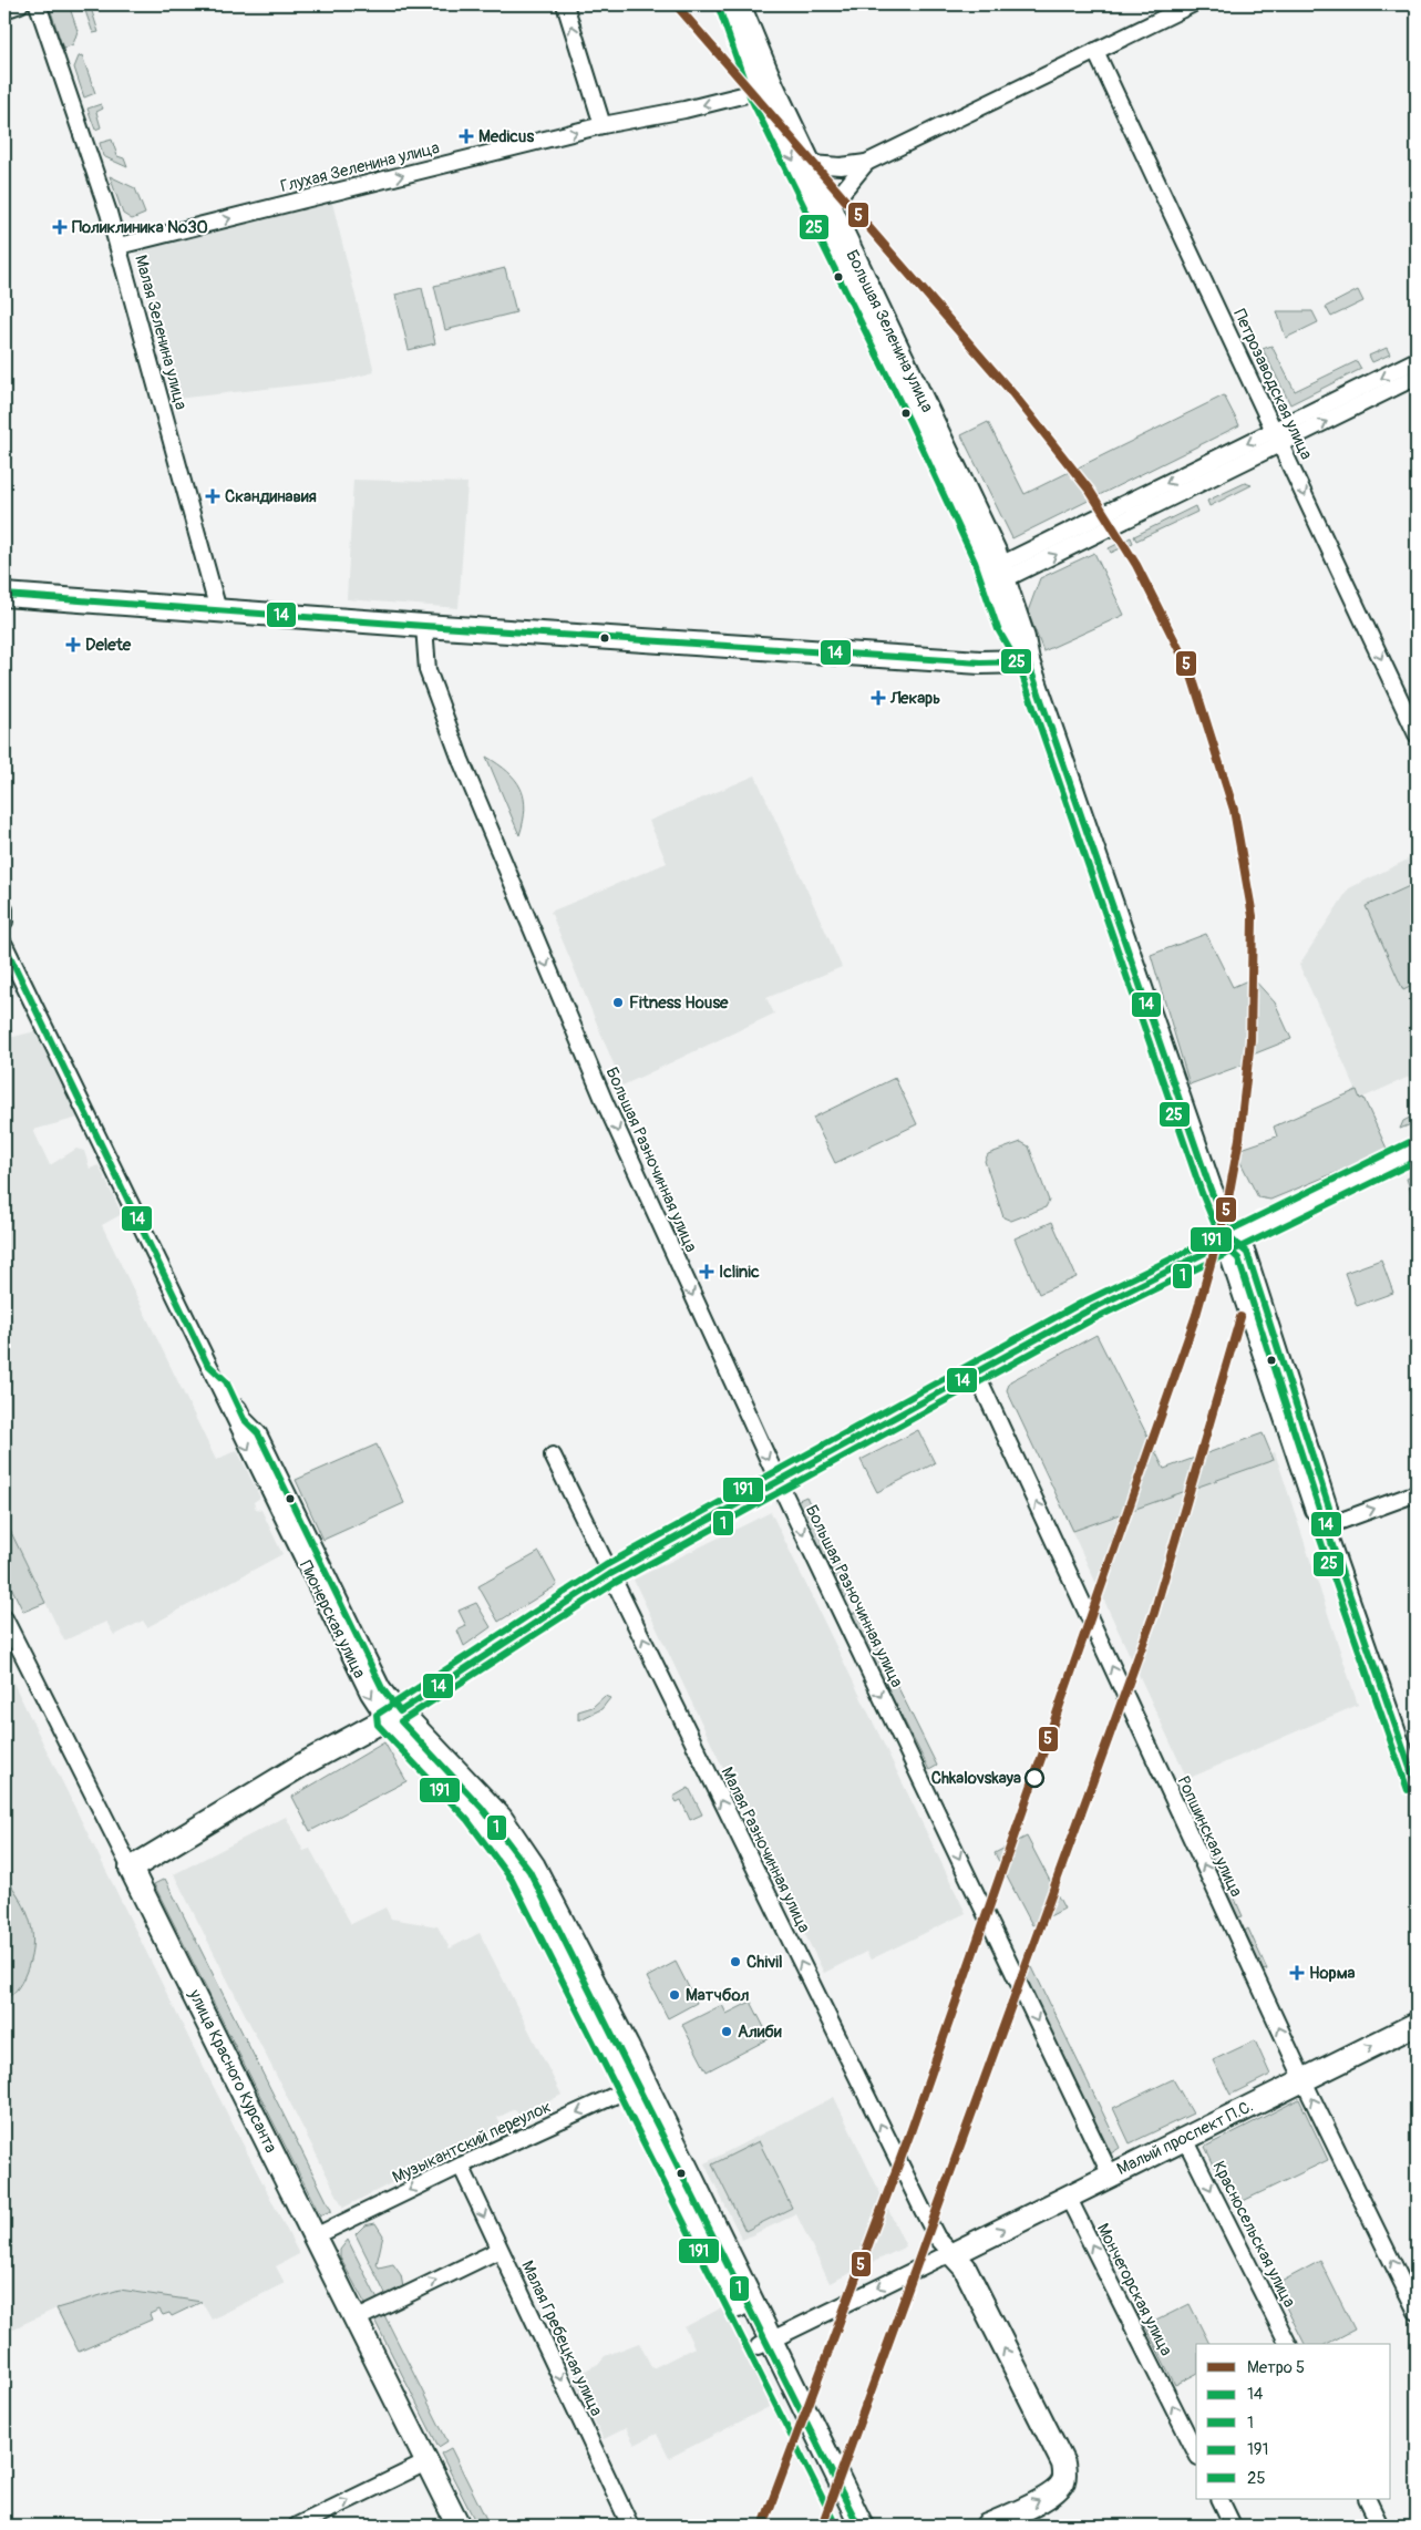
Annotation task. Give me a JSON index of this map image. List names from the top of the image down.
{
  "streets": {
    "street": [
      "Глухая Зеленина улица",
      "Большая Зеленина улица",
      "Малая Зеленина улица",
      "Петрозаводская улица",
      "Большая Разночинная улица",
      "Пионерская улица",
      "Ропшинская улица",
      "Малая Разночинная улица",
      "улица Красного Курсанта",
      "Малый проспект П.С.",
      "Музыкантский переулок",
      "Красносельская улица",
      "Мончегорская улица",
      "Малая Гребецкая улица"
    ]
  },
  "crossings": [
    ["Глухая Зеленина улица", "Большая Зеленина улица"],
    ["Глухая Зеленина улица", "Малая Зеленина улица"],
    ["Большая Разночинная улица", "Малый проспект П.С."],
    ["Пионерская улица", "Малый проспект П.С."],
    ["Пионерская улица", "Музыкантский переулок"],
    ["Ропшинская улица", "Малый проспект П.С."],
    ["Малая Разночинная улица", "Малый проспект П.С."],
    ["улица Красного Курсанта", "Музыкантский переулок"],
    ["Малый проспект П.С.", "Красносельская улица"],
    ["Малый проспект П.С.", "Мончегорская улица"],
    ["Музыкантский переулок", "Малая Гребецкая улица"]
  ],
  "one_way": [
    "Петрозаводская улица",
    "Большая Разночинная улица",
    "Ропшинская улица",
    "Малая Разночинная улица",
    "Красносельская улица",
    "Мончегорская улица",
    "Малая Гребецкая улица"
  ],
  "places": {
    "health": [
      "Medicus",
      "Поликлиника №30",
      "Скандинавия",
      "Delete",
      "Лекарь",
      "Iclinic",
      "Норма"
    ],
    "other": [
      "Fitness House",
      "Chkalovskaya",
      "Chivil",
      "Матчбол",
      "Алиби"
    ]
  },
  "lines": [
    "metro line 5",
    "transit line 25",
    "transit line 14",
    "transit line 191",
    "transit line 1"
  ],
  "legend": [
    "Метро 5",
    "14",
    "1",
    "191",
    "25"
  ]
}
